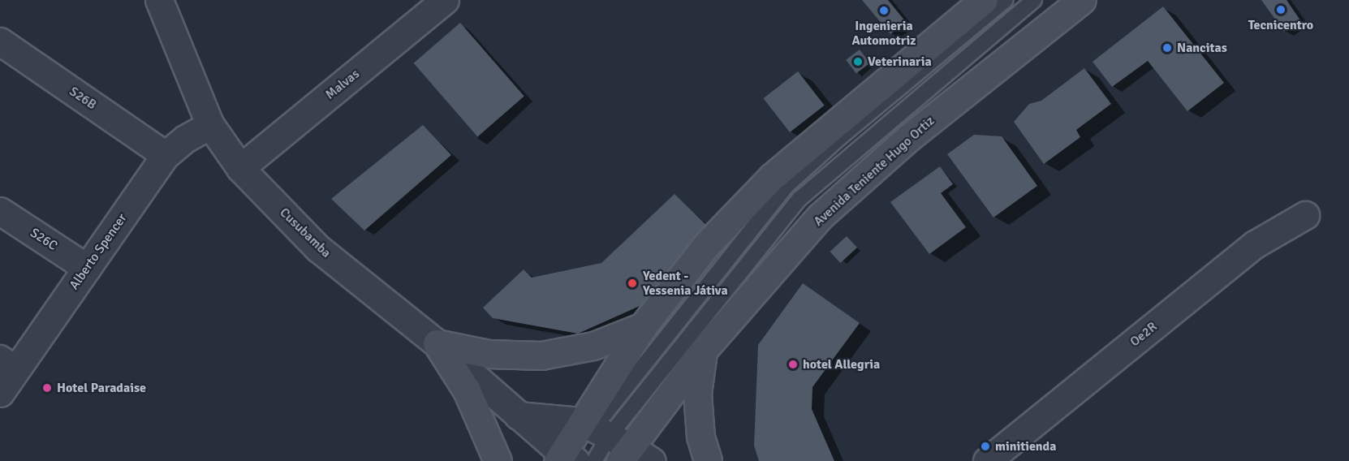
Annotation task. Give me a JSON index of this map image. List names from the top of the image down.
{
  "streets": {
    "main road": ["Avenida Teniente Hugo Ortiz"],
    "street": [
      "Malvas",
      "S26B",
      "Cusubamba",
      "S26C",
      "Alberto Spencer",
      "Oe2R"
    ]
  },
  "crossings": [
    ["Malvas", "Cusubamba"],
    ["S26B", "Alberto Spencer"],
    ["Avenida Teniente Hugo Ortiz", "Cusubamba"],
    ["Cusubamba", "Alberto Spencer"],
    ["S26C", "Alberto Spencer"]
  ],
  "places": [
    "Tecnicentro",
    "Ingenieria Automotriz",
    "Nancitas",
    "Veterinaria",
    "Yedent - Yessenia Játiva",
    "hotel Allegria",
    "Hotel Paradaise",
    "minitienda"
  ]
}
